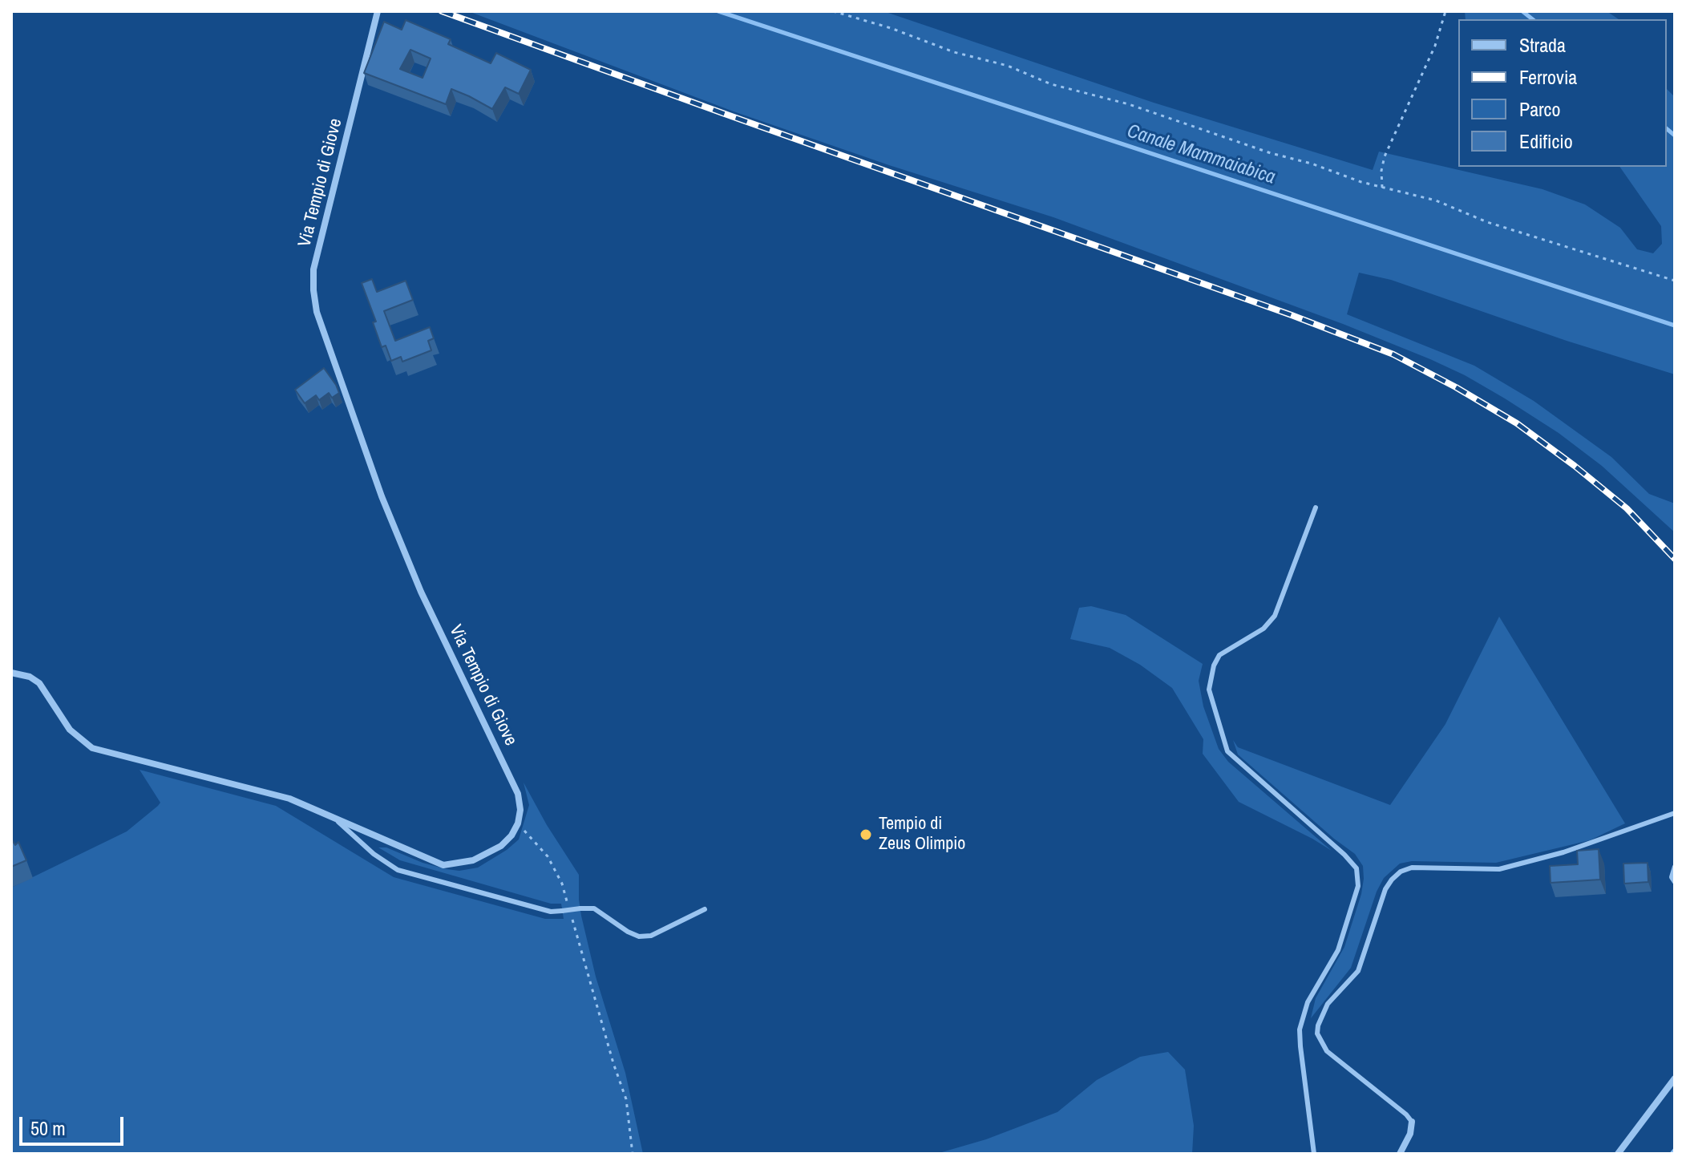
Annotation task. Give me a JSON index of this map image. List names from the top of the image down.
{
  "streets": {
    "street": ["Via Tempio di Giove"]
  },
  "water": ["Canale Mammaiabica"],
  "places": ["Tempio di Zeus Olimpio"],
  "legend": [
    "Strada",
    "Ferrovia",
    "Parco",
    "Edificio"
  ],
  "scale_bar": "50 m"
}
